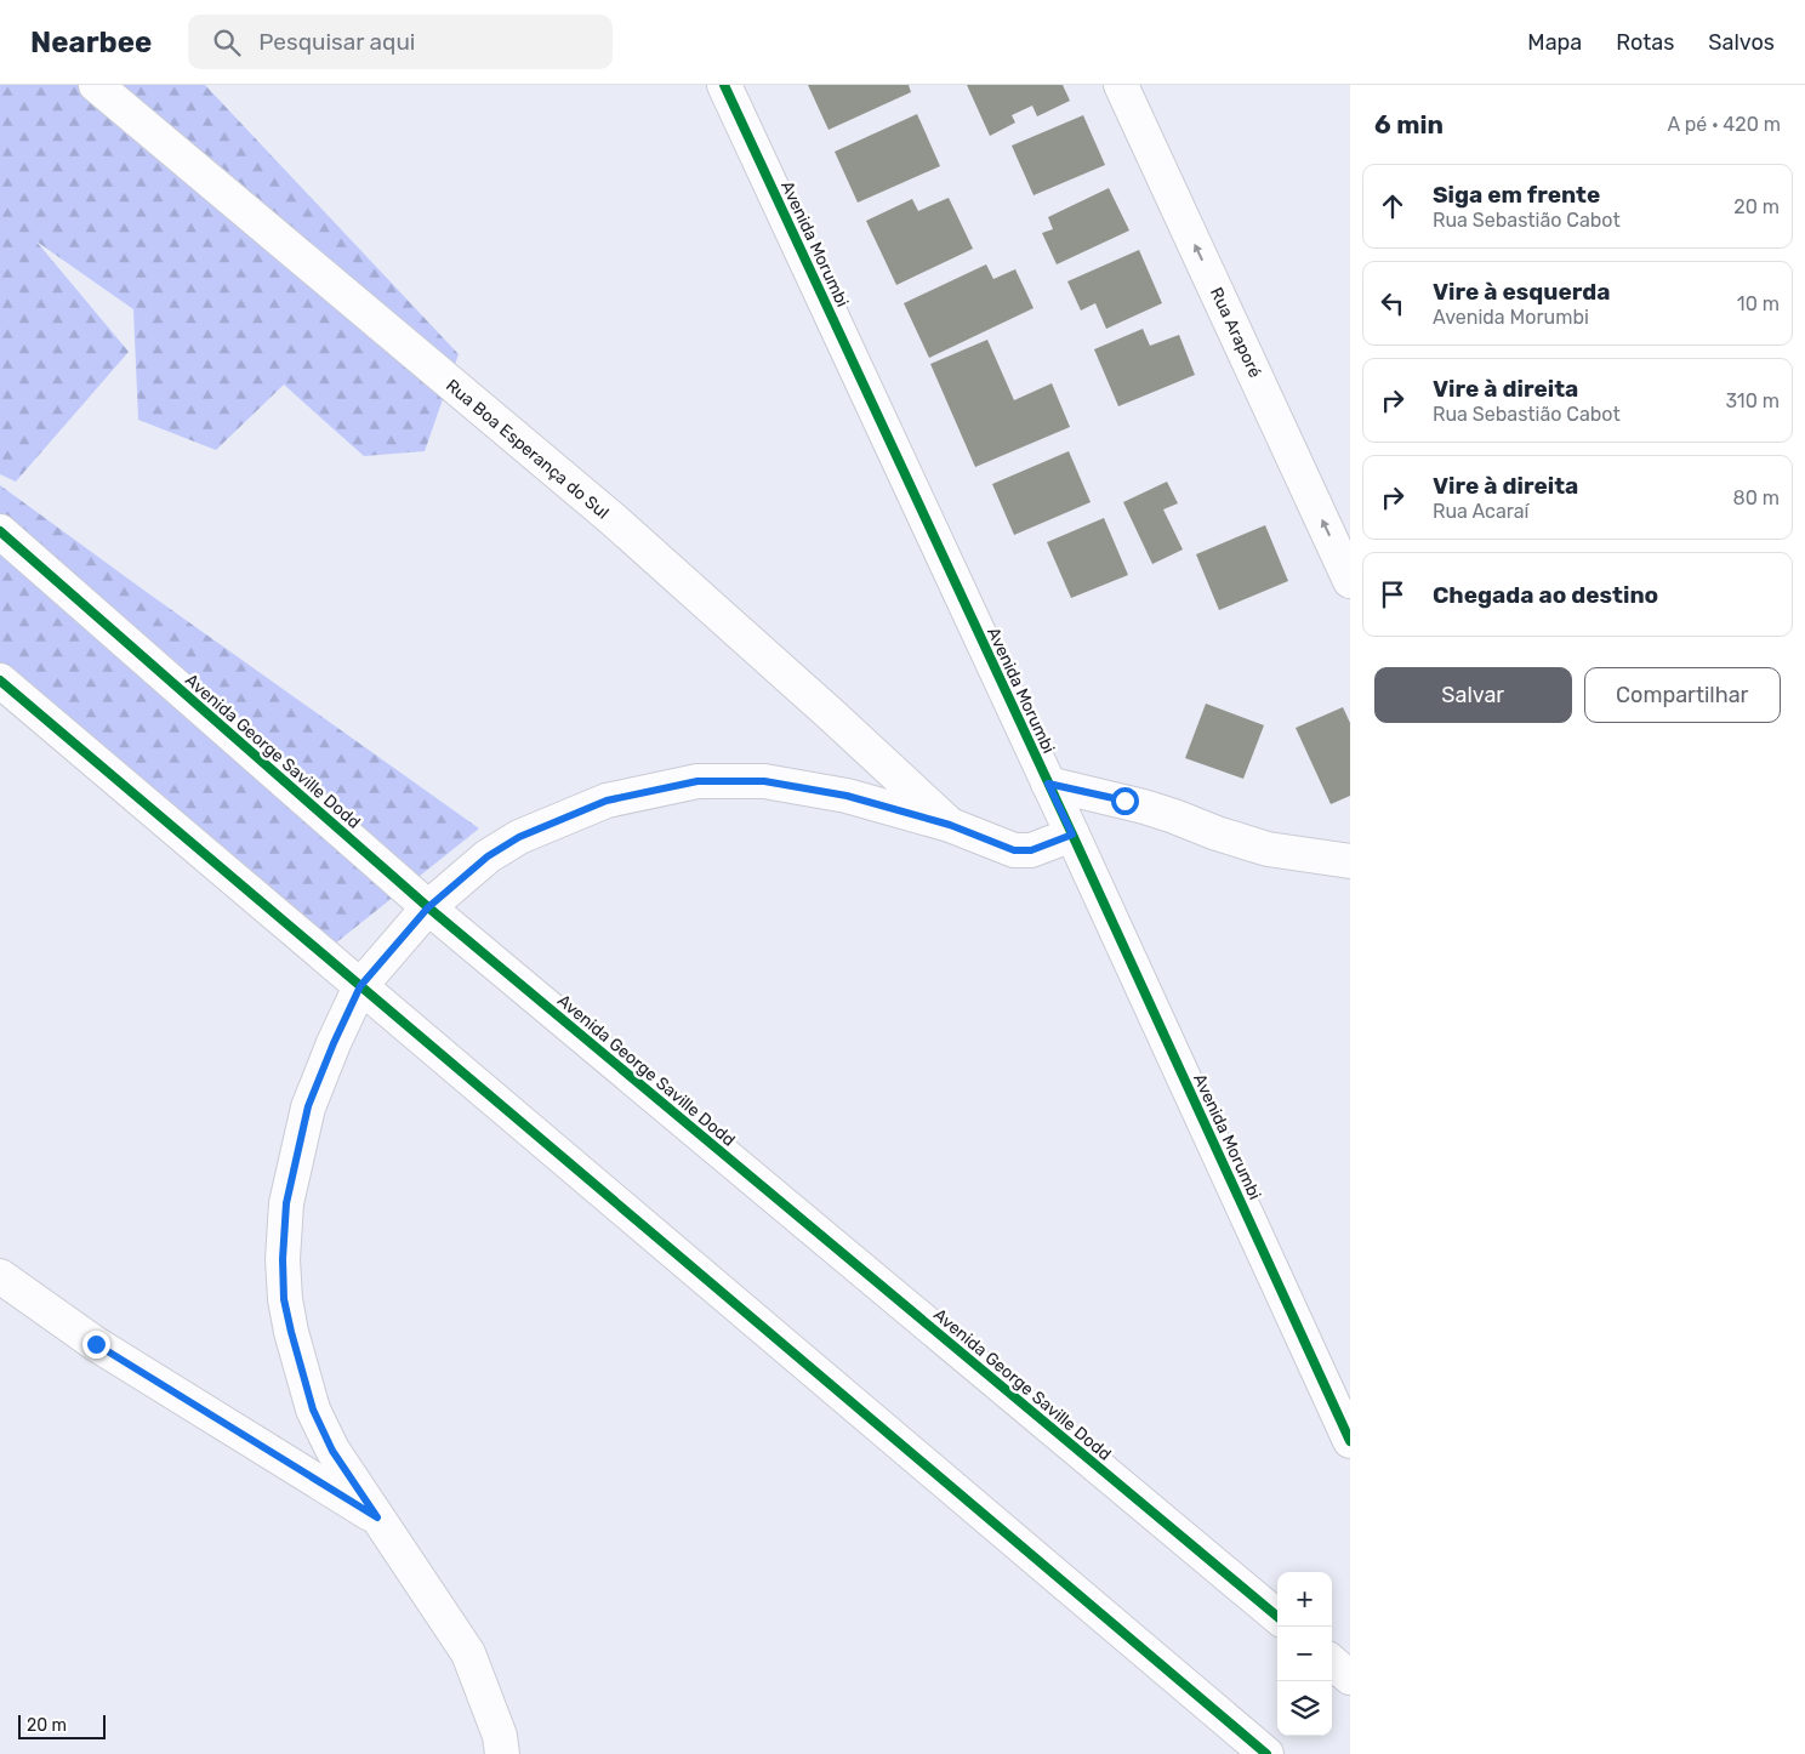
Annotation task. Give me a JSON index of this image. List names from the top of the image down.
{
  "streets": {
    "street": [
      "Avenida Morumbi",
      "Rua Araporé",
      "Rua Boa Esperança do Sul",
      "Avenida George Saville Dodd"
    ]
  },
  "one_way": ["Rua Araporé"],
  "scale_bar": "20 m",
  "page": {
    "header": "Nearbee",
    "search": "Pesquisar aqui",
    "nav": ["Mapa", "Rotas", "Salvos"],
    "heading": ["6 min", "A pé · 420 m"],
    "list": [
      ["Siga em frente", "Rua Sebastião Cabot", "20 m"],
      ["Vire à esquerda", "Avenida Morumbi", "10 m"],
      ["Vire à direita", "Rua Sebastião Cabot", "310 m"],
      ["Vire à direita", "Rua Acaraí", "80 m"],
      "Chegada ao destino"
    ],
    "buttons": ["Salvar", "Compartilhar"],
    "map_buttons": ["+", "−"],
    "scale": "20 m"
  }
}
